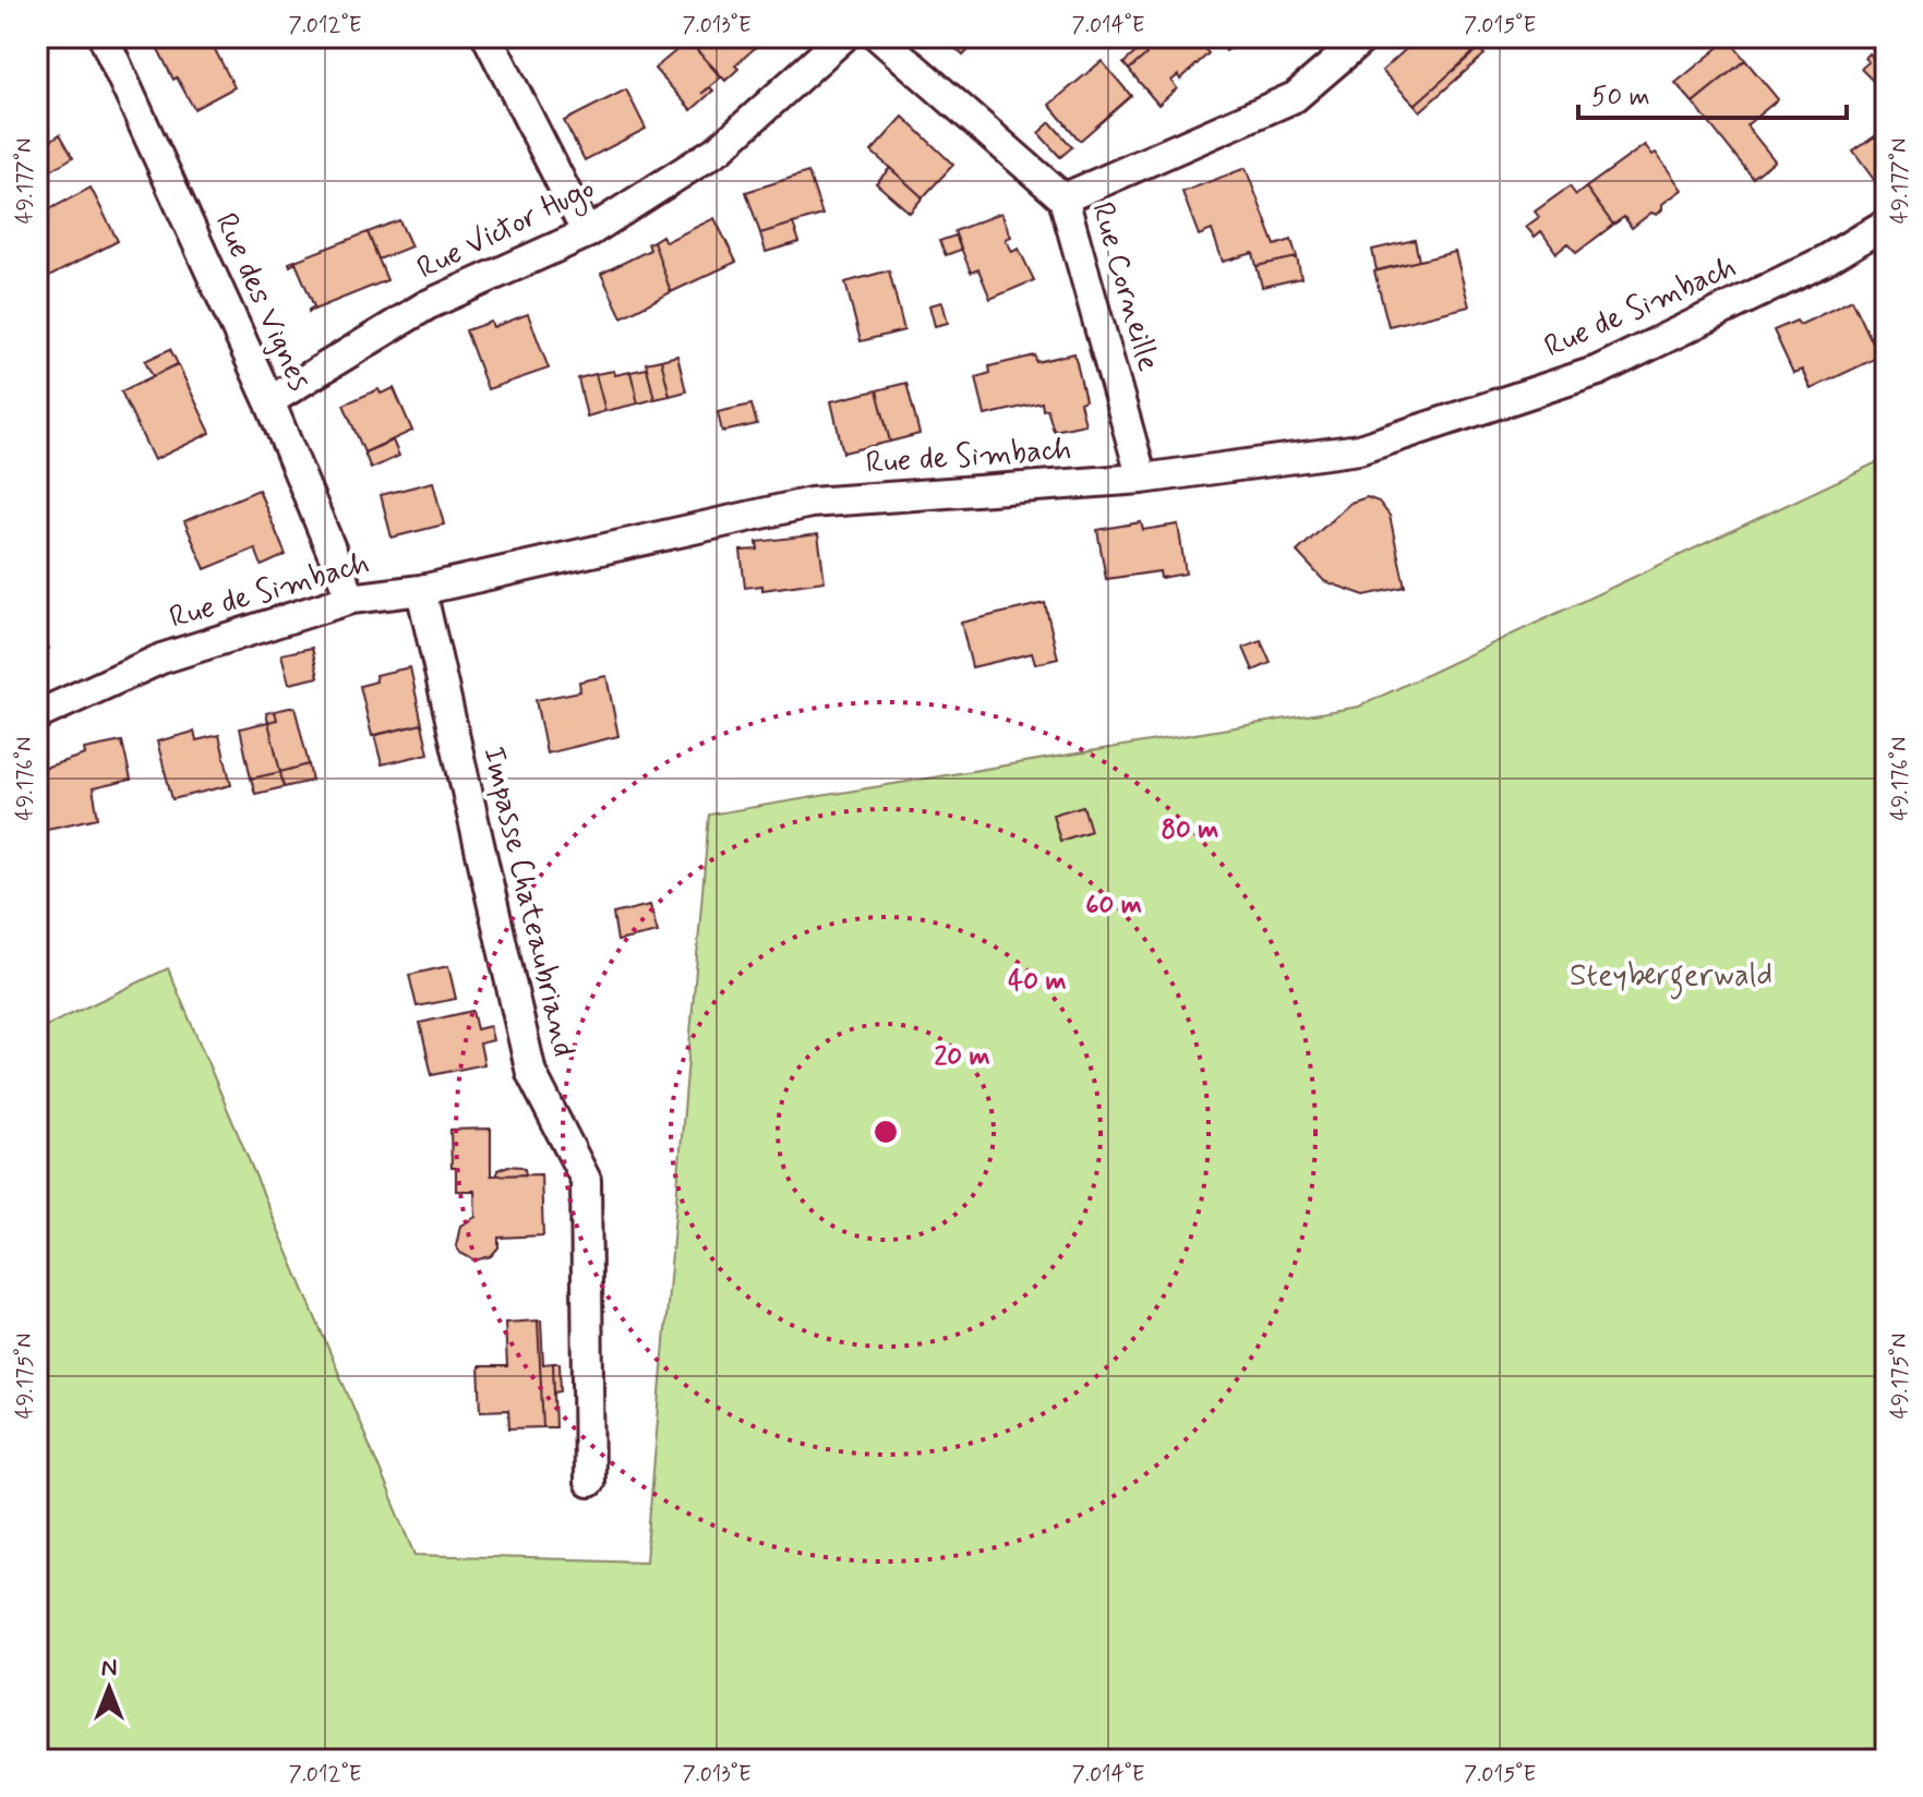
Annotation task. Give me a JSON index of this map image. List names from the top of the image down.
{
  "streets": {
    "street": [
      "Rue Victor Hugo",
      "Rue Corneille",
      "Rue des Vignes",
      "Rue de Simbach",
      "Impasse Chateaubriand"
    ]
  },
  "crossings": [
    ["Rue Victor Hugo", "Rue des Vignes"],
    ["Rue Corneille", "Rue de Simbach"],
    ["Rue des Vignes", "Rue de Simbach"],
    ["Rue de Simbach", "Impasse Chateaubriand"]
  ],
  "parks": ["Steybergerwald"],
  "scale_bar": "50 m",
  "north": "top",
  "coordinates": [
    "7.012°E",
    "7.013°E",
    "7.014°E",
    "7.015°E",
    "49.177°N",
    "49.176°N",
    "49.175°N"
  ],
  "rings": [
    "80 m",
    "60 m",
    "40 m",
    "20 m"
  ]
}
